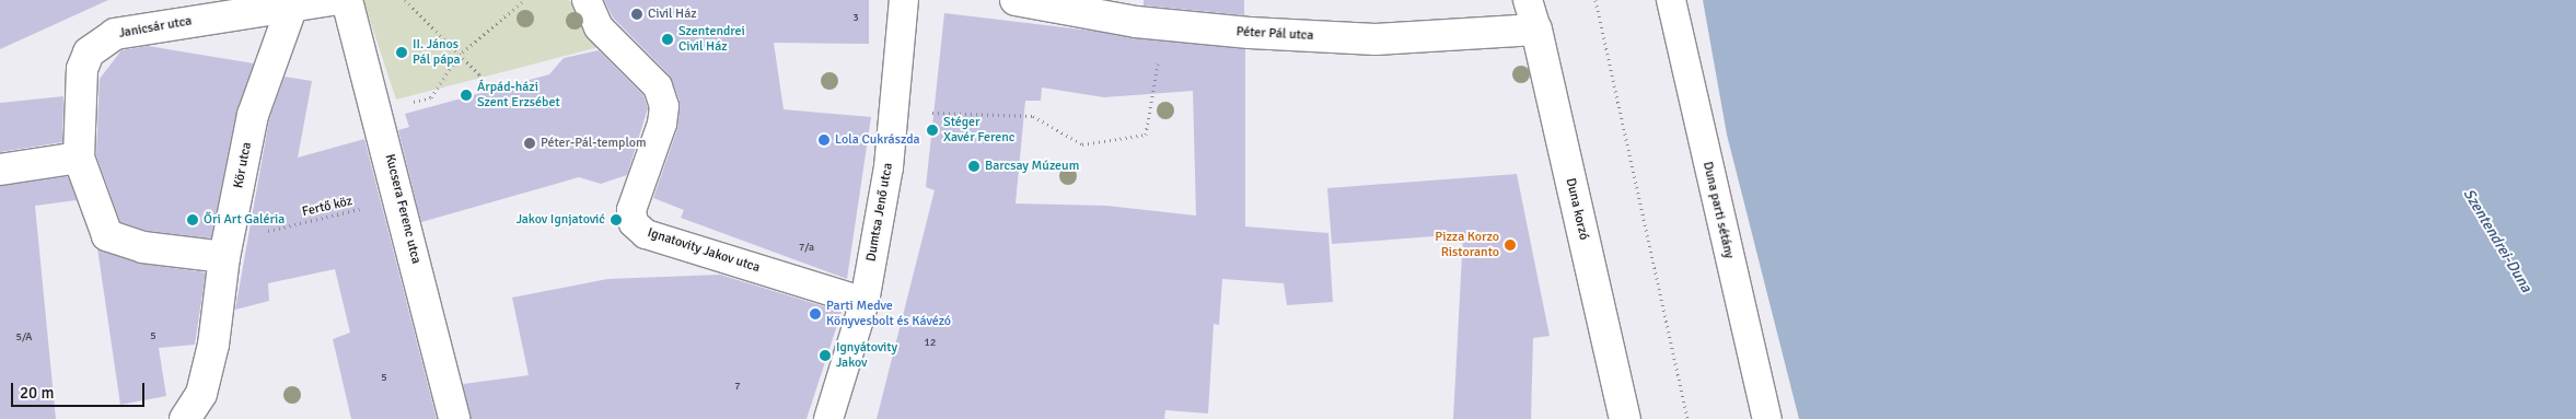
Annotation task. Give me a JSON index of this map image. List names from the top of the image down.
{
  "streets": {
    "street": [
      "Janicsár utca",
      "Péter Pál utca",
      "Kör utca",
      "Kucsera Ferenc utca",
      "Duna korzó",
      "Duna parti sétány",
      "Dumtsa Jenő utca",
      "Ignatovity Jakov utca"
    ],
    "path": ["Fertő köz"]
  },
  "crossings": [
    ["Janicsár utca", "Kör utca"],
    ["Janicsár utca", "Fertő köz"],
    ["Péter Pál utca", "Duna korzó"],
    ["Kör utca", "Fertő köz"],
    ["Fertő köz", "Kucsera Ferenc utca"],
    ["Dumtsa Jenő utca", "Ignatovity Jakov utca"]
  ],
  "water": ["Szentendrei-Duna"],
  "places": [
    "Civil Ház",
    "Szentendrei Civil Ház",
    "II. János Pál pápa",
    "Árpád-házi Szent Erzsébet",
    "Stéger Xavér Ferenc",
    "Lola Cukrászda",
    "Péter-Pál-templom",
    "Barcsay Múzeum",
    "Őri Art Galéria",
    "Jakov Ignjatović",
    "Pizza Korzo Ristoranto",
    "Parti Medve Könyvesbolt és Kávézó",
    "Ignyátovity Jakov"
  ],
  "house_numbers": [
    "3",
    "7/a",
    "5",
    "5/A",
    "12",
    "5",
    "7"
  ],
  "scale_bar": "20 m"
}
